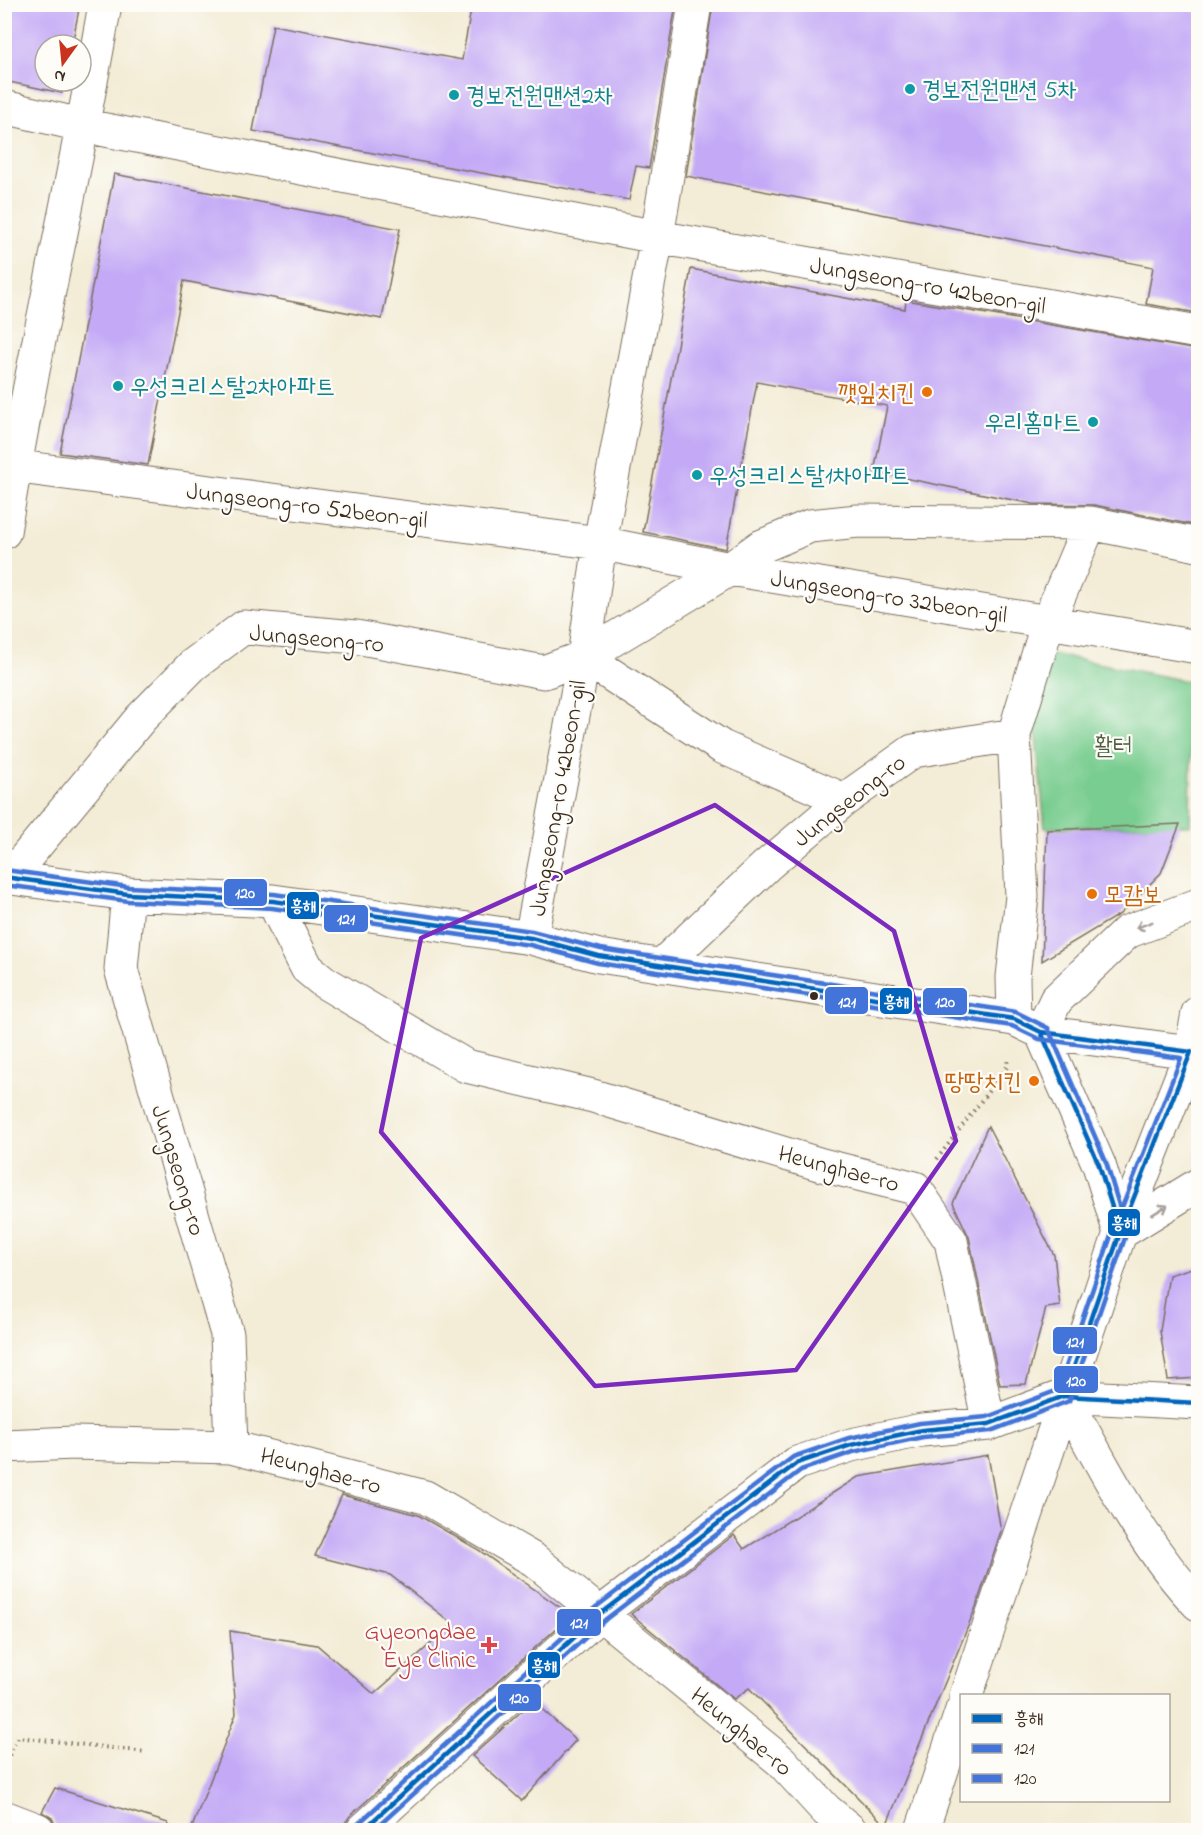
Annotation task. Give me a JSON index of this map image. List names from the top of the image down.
{
  "streets": {
    "street": [
      "Jungseong-ro 42beon-gil",
      "Jungseong-ro 52beon-gil",
      "Jungseong-ro 32beon-gil",
      "Jungseong-ro",
      "Heunghae-ro"
    ]
  },
  "crossings": [
    ["Jungseong-ro 42beon-gil", "Jungseong-ro 52beon-gil"],
    ["Jungseong-ro 42beon-gil", "Jungseong-ro 32beon-gil"],
    ["Jungseong-ro 42beon-gil", "Jungseong-ro"],
    ["Jungseong-ro 52beon-gil", "Jungseong-ro 32beon-gil"],
    ["Jungseong-ro", "Heunghae-ro"]
  ],
  "parks": ["활터"],
  "places": {
    "other": [
      "경보전원맨션 5차",
      "경보전원맨션2차",
      "우성크리스탈2차아파트",
      "깻잎치킨",
      "우리홈마트",
      "우성크리스탈1차아파트",
      "모캄보",
      "땅땅치킨"
    ],
    "health": ["Gyeongdae Eye Clinic"]
  },
  "lines": ["transit line 120", "transit line 흥해", "transit line 121"],
  "legend": ["흥해", "121", "120"],
  "north": "bottom"
}
